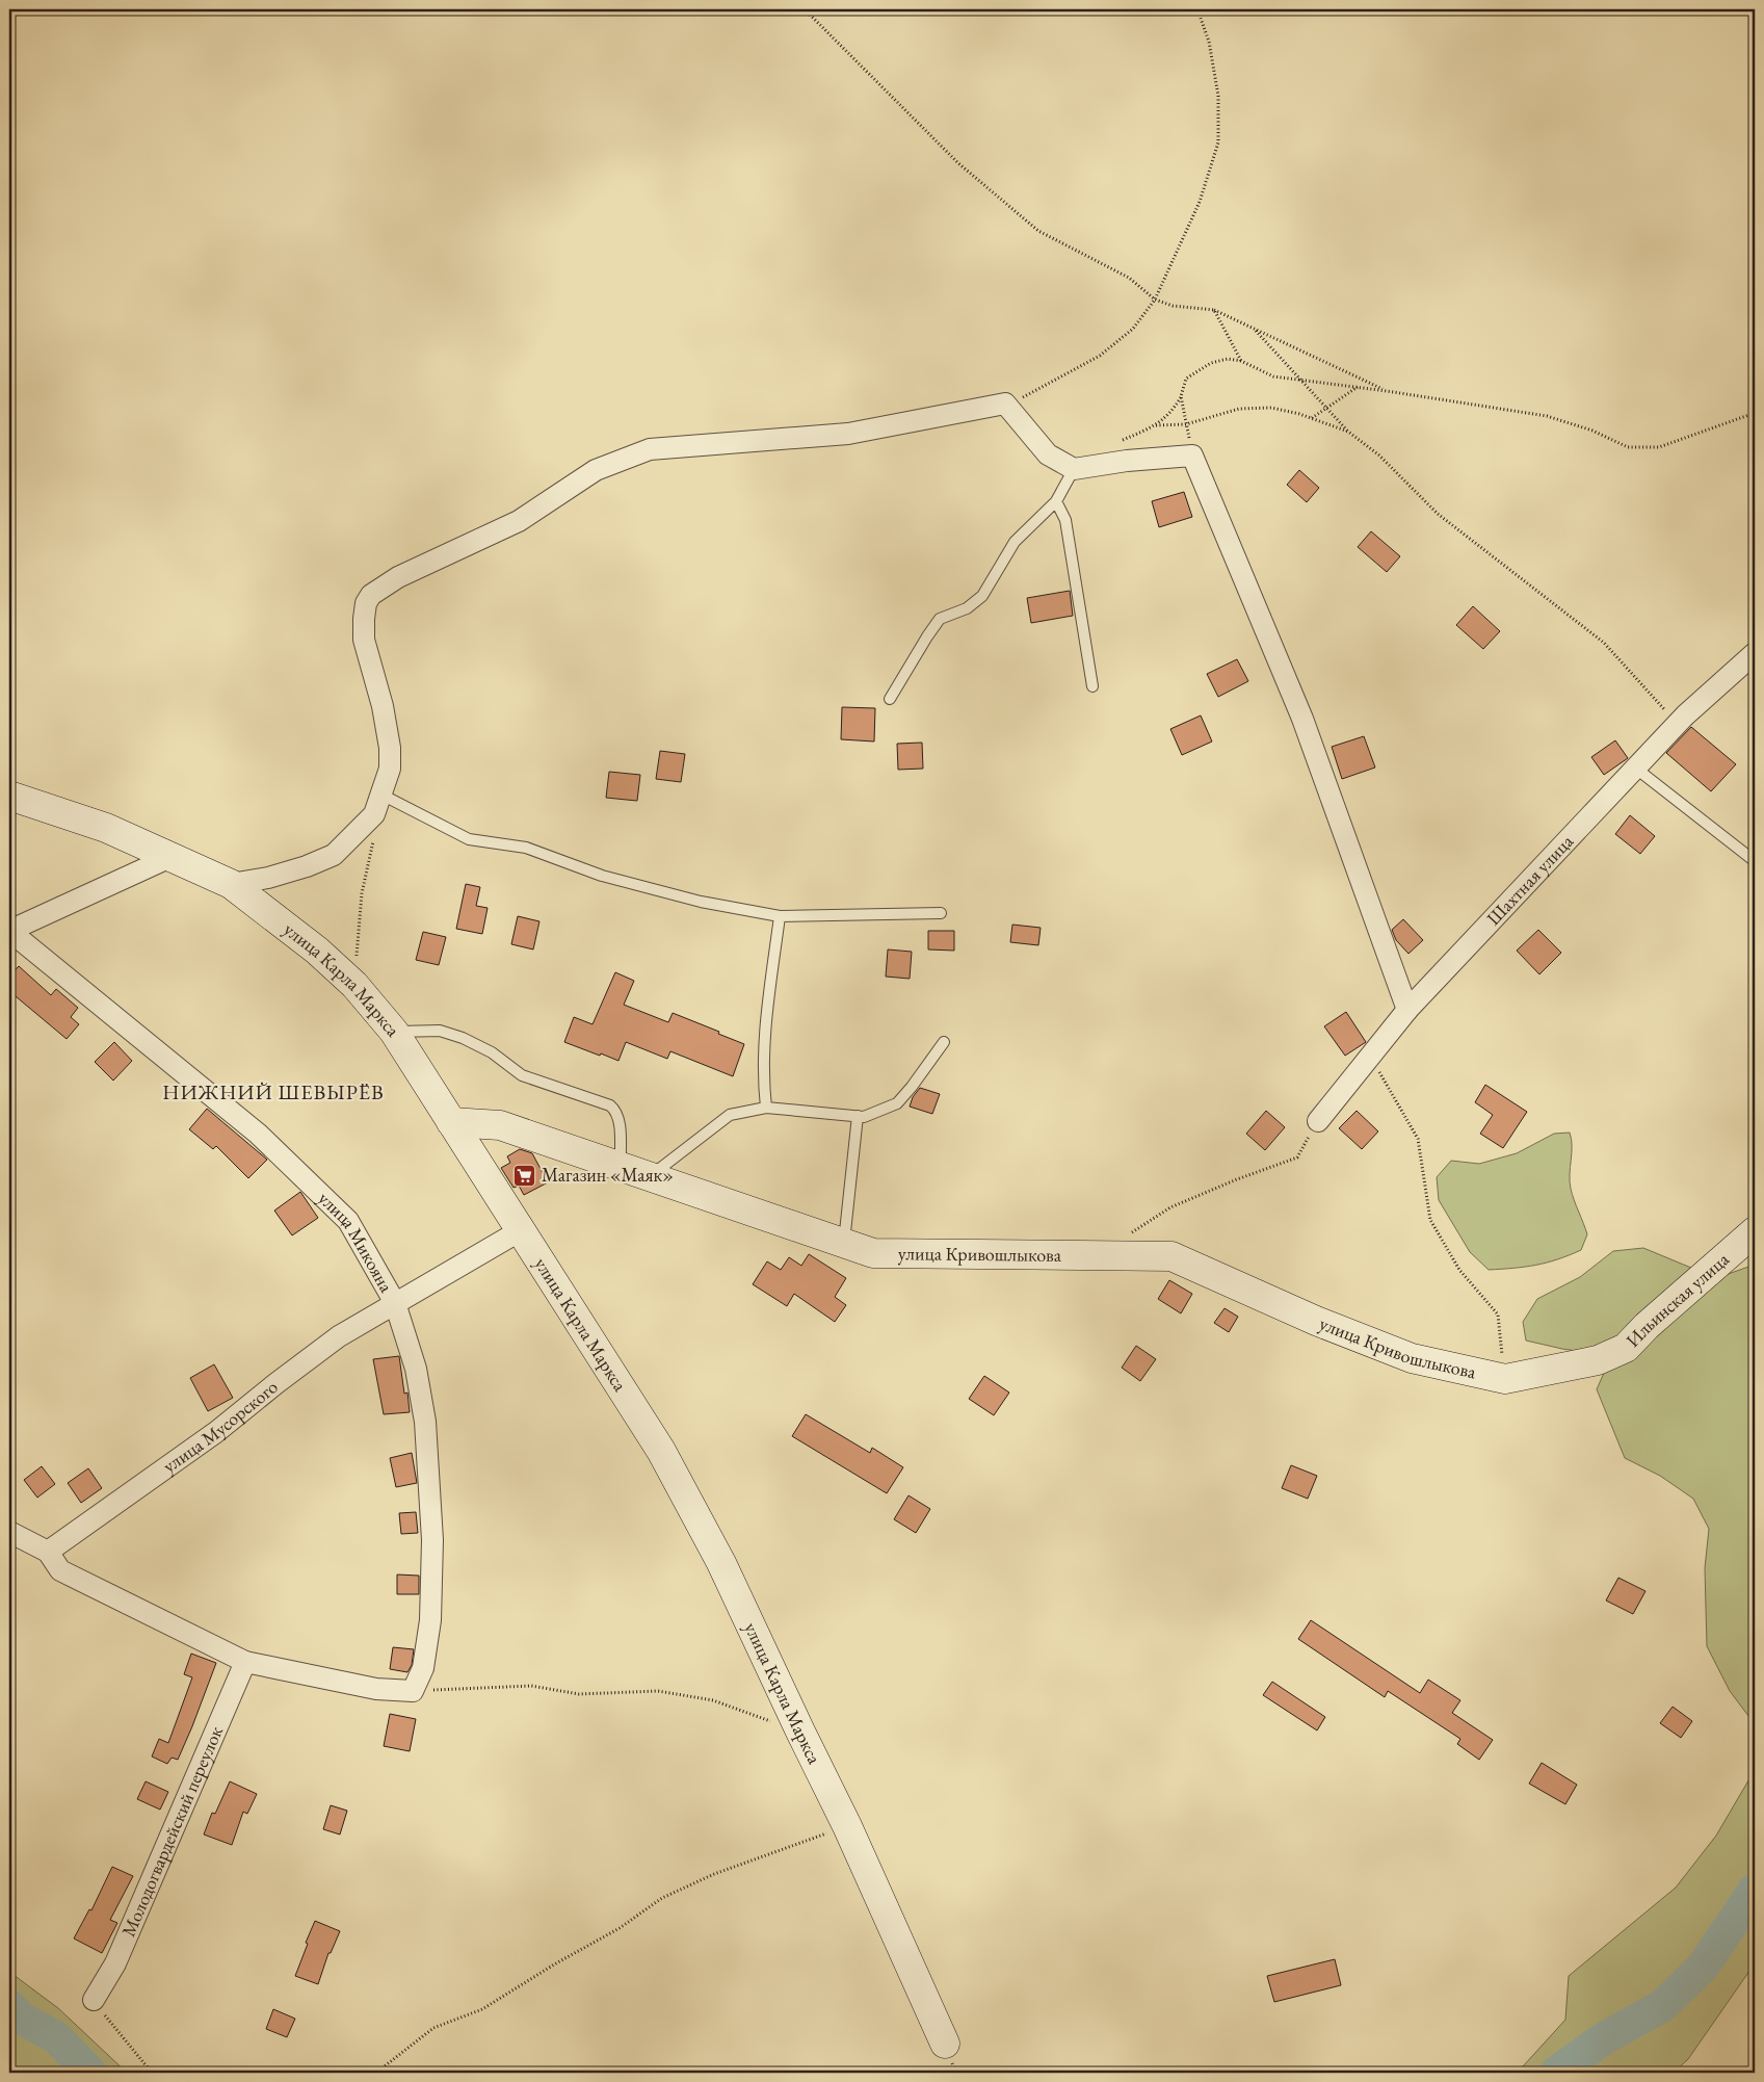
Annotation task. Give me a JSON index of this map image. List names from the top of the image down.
{
  "streets": {
    "street": [
      "Шахтная улица",
      "улица Карла Маркса",
      "улица Микояна",
      "улица Кривошлыкова",
      "Ильинская улица",
      "улица Мусорского",
      "Молодогвардейский переулок"
    ]
  },
  "crossings": [
    ["улица Карла Маркса", "улица Кривошлыкова"],
    ["улица Карла Маркса", "улица Мусорского"],
    ["улица Микояна", "улица Мусорского"],
    ["улица Кривошлыкова", "Ильинская улица"]
  ],
  "districts": ["НИЖНИЙ ШЕВЫРЁВ"],
  "places": {
    "supermarket": ["Магазин «Маяк»"]
  }
}
